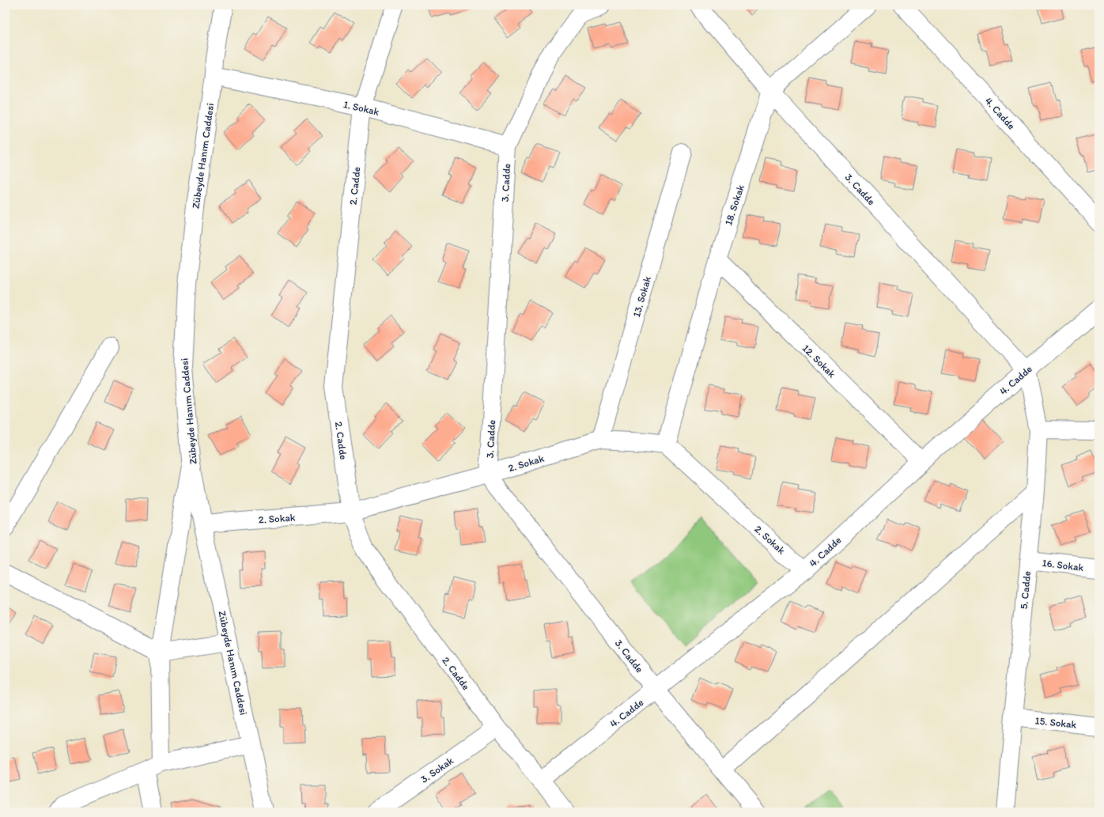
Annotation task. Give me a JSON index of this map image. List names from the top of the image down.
{
  "streets": {
    "street": [
      "1. Sokak",
      "4. Cadde",
      "Zübeyde Hanım Caddesi",
      "3. Cadde",
      "2. Cadde",
      "18. Sokak",
      "13. Sokak",
      "12. Sokak",
      "2. Sokak",
      "16. Sokak",
      "5. Cadde",
      "15. Sokak",
      "3. Sokak"
    ]
  },
  "crossings": [
    ["1. Sokak", "Zübeyde Hanım Caddesi"],
    ["1. Sokak", "3. Cadde"],
    ["1. Sokak", "2. Cadde"],
    ["4. Cadde", "3. Cadde"],
    ["4. Cadde", "2. Cadde"],
    ["4. Cadde", "12. Sokak"],
    ["4. Cadde", "2. Sokak"],
    ["4. Cadde", "5. Cadde"],
    ["Zübeyde Hanım Caddesi", "2. Sokak"],
    ["3. Cadde", "18. Sokak"],
    ["3. Cadde", "2. Sokak"],
    ["3. Cadde", "5. Cadde"],
    ["2. Cadde", "2. Sokak"],
    ["2. Cadde", "3. Sokak"],
    ["18. Sokak", "12. Sokak"],
    ["18. Sokak", "2. Sokak"],
    ["13. Sokak", "2. Sokak"],
    ["16. Sokak", "5. Cadde"],
    ["5. Cadde", "15. Sokak"]
  ]
}
